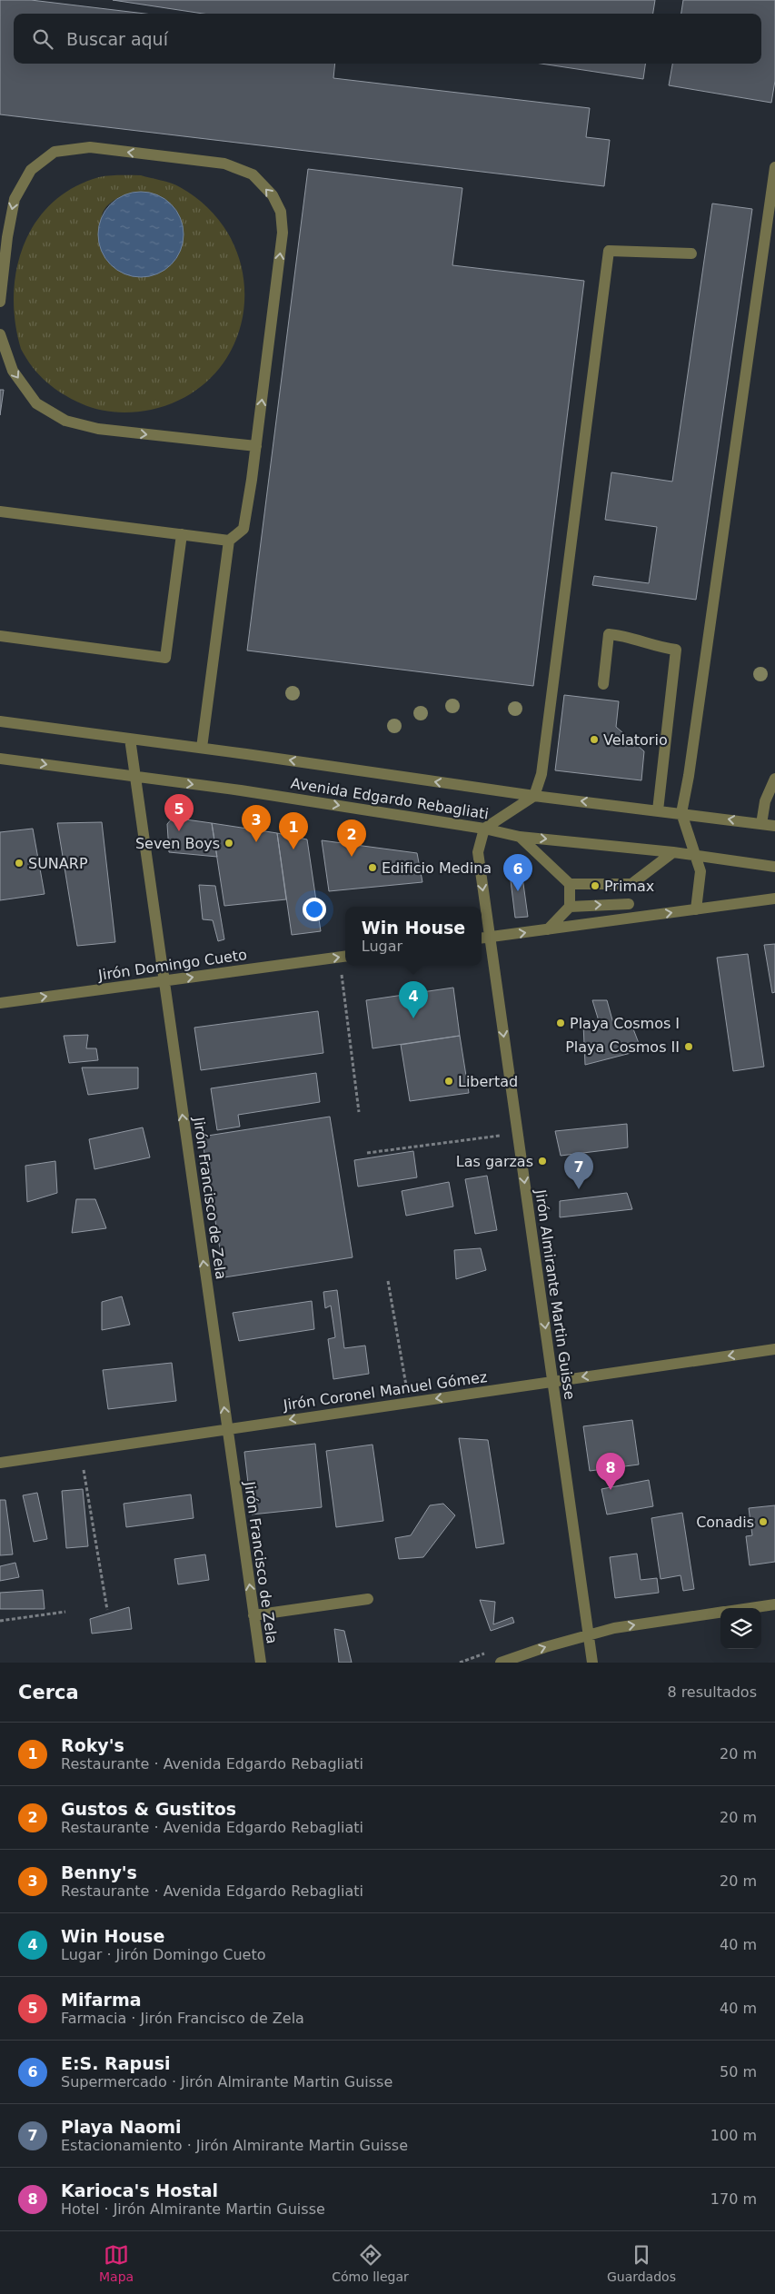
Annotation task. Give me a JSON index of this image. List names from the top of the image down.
{
  "streets": {
    "street": [
      "Avenida Edgardo Rebagliati",
      "Jirón Domingo Cueto",
      "Jirón Francisco de Zela",
      "Jirón Almirante Martin Guisse",
      "Jirón Coronel Manuel Gómez"
    ]
  },
  "crossings": [
    ["Avenida Edgardo Rebagliati", "Jirón Francisco de Zela"],
    ["Avenida Edgardo Rebagliati", "Jirón Almirante Martin Guisse"],
    ["Jirón Domingo Cueto", "Jirón Francisco de Zela"],
    ["Jirón Francisco de Zela", "Jirón Coronel Manuel Gómez"],
    ["Jirón Almirante Martin Guisse", "Jirón Coronel Manuel Gómez"]
  ],
  "one_way": [
    "Jirón Domingo Cueto",
    "Jirón Francisco de Zela",
    "Jirón Almirante Martin Guisse",
    "Jirón Coronel Manuel Gómez"
  ],
  "places": [
    "Velatorio",
    "Seven Boys",
    "SUNARP",
    "Edificio Medina",
    "Primax",
    "Playa Cosmos I",
    "Playa Cosmos II",
    "Libertad",
    "Las garzas",
    "Conadis"
  ],
  "page": {
    "search": "Buscar aquí",
    "pins": [
      "5",
      "3",
      "1",
      "2",
      "6",
      "4",
      "7",
      "8"
    ],
    "popup": ["Win House", "Lugar"],
    "heading": ["Cerca", "8 resultados"],
    "list": [
      {
        "mark": "1",
        "name": "Roky's",
        "note": "Restaurante · Avenida Edgardo Rebagliati",
        "value": "20 m"
      },
      {
        "mark": "2",
        "name": "Gustos & Gustitos",
        "note": "Restaurante · Avenida Edgardo Rebagliati",
        "value": "20 m"
      },
      {
        "mark": "3",
        "name": "Benny's",
        "note": "Restaurante · Avenida Edgardo Rebagliati",
        "value": "20 m"
      },
      {
        "mark": "4",
        "name": "Win House",
        "note": "Lugar · Jirón Domingo Cueto",
        "value": "40 m"
      },
      {
        "mark": "5",
        "name": "Mifarma",
        "note": "Farmacia · Jirón Francisco de Zela",
        "value": "40 m"
      },
      {
        "mark": "6",
        "name": "E:S. Rapusi",
        "note": "Supermercado · Jirón Almirante Martin Guisse",
        "value": "50 m"
      },
      {
        "mark": "7",
        "name": "Playa Naomi",
        "note": "Estacionamiento · Jirón Almirante Martin Guisse",
        "value": "100 m"
      },
      {
        "mark": "8",
        "name": "Karioca's Hostal",
        "note": "Hotel · Jirón Almirante Martin Guisse",
        "value": "170 m"
      }
    ],
    "nav": ["Mapa", "Cómo llegar", "Guardados"]
  }
}
